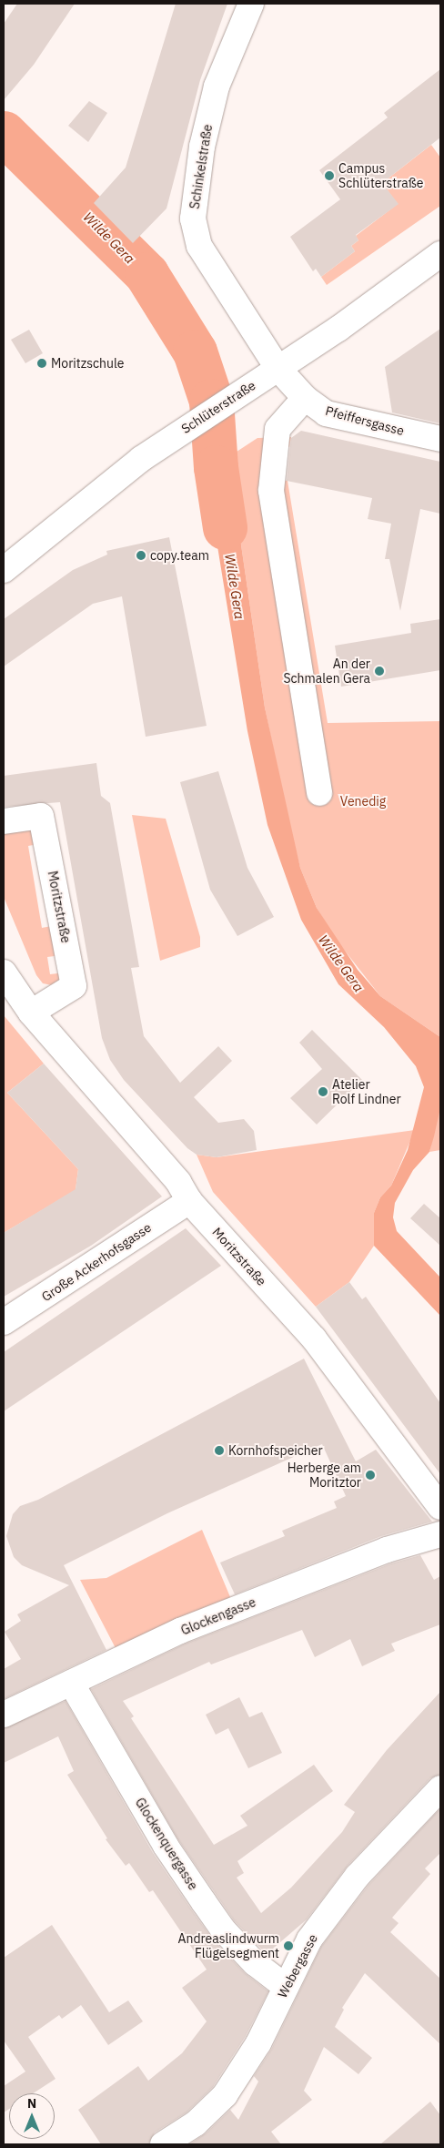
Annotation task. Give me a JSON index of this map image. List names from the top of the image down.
{
  "streets": {
    "street": [
      "Schinkelstraße",
      "Schlüterstraße",
      "Pfeiffersgasse",
      "Moritzstraße",
      "Große Ackerhofsgasse",
      "Glockengasse",
      "Glockenquergasse",
      "Webergasse"
    ]
  },
  "crossings": [
    ["Schinkelstraße", "Schlüterstraße"],
    ["Schinkelstraße", "Pfeiffersgasse"],
    ["Schlüterstraße", "Pfeiffersgasse"],
    ["Moritzstraße", "Große Ackerhofsgasse"],
    ["Glockengasse", "Glockenquergasse"],
    ["Glockenquergasse", "Webergasse"]
  ],
  "water": ["Wilde Gera"],
  "parks": ["Venedig"],
  "places": [
    "Campus Schlüterstraße",
    "Moritzschule",
    "copy.team",
    "An der Schmalen Gera",
    "Atelier Rolf Lindner",
    "Kornhofspeicher",
    "Herberge am Moritztor",
    "Andreaslindwurm Flügelsegment"
  ],
  "north": "top"
}
